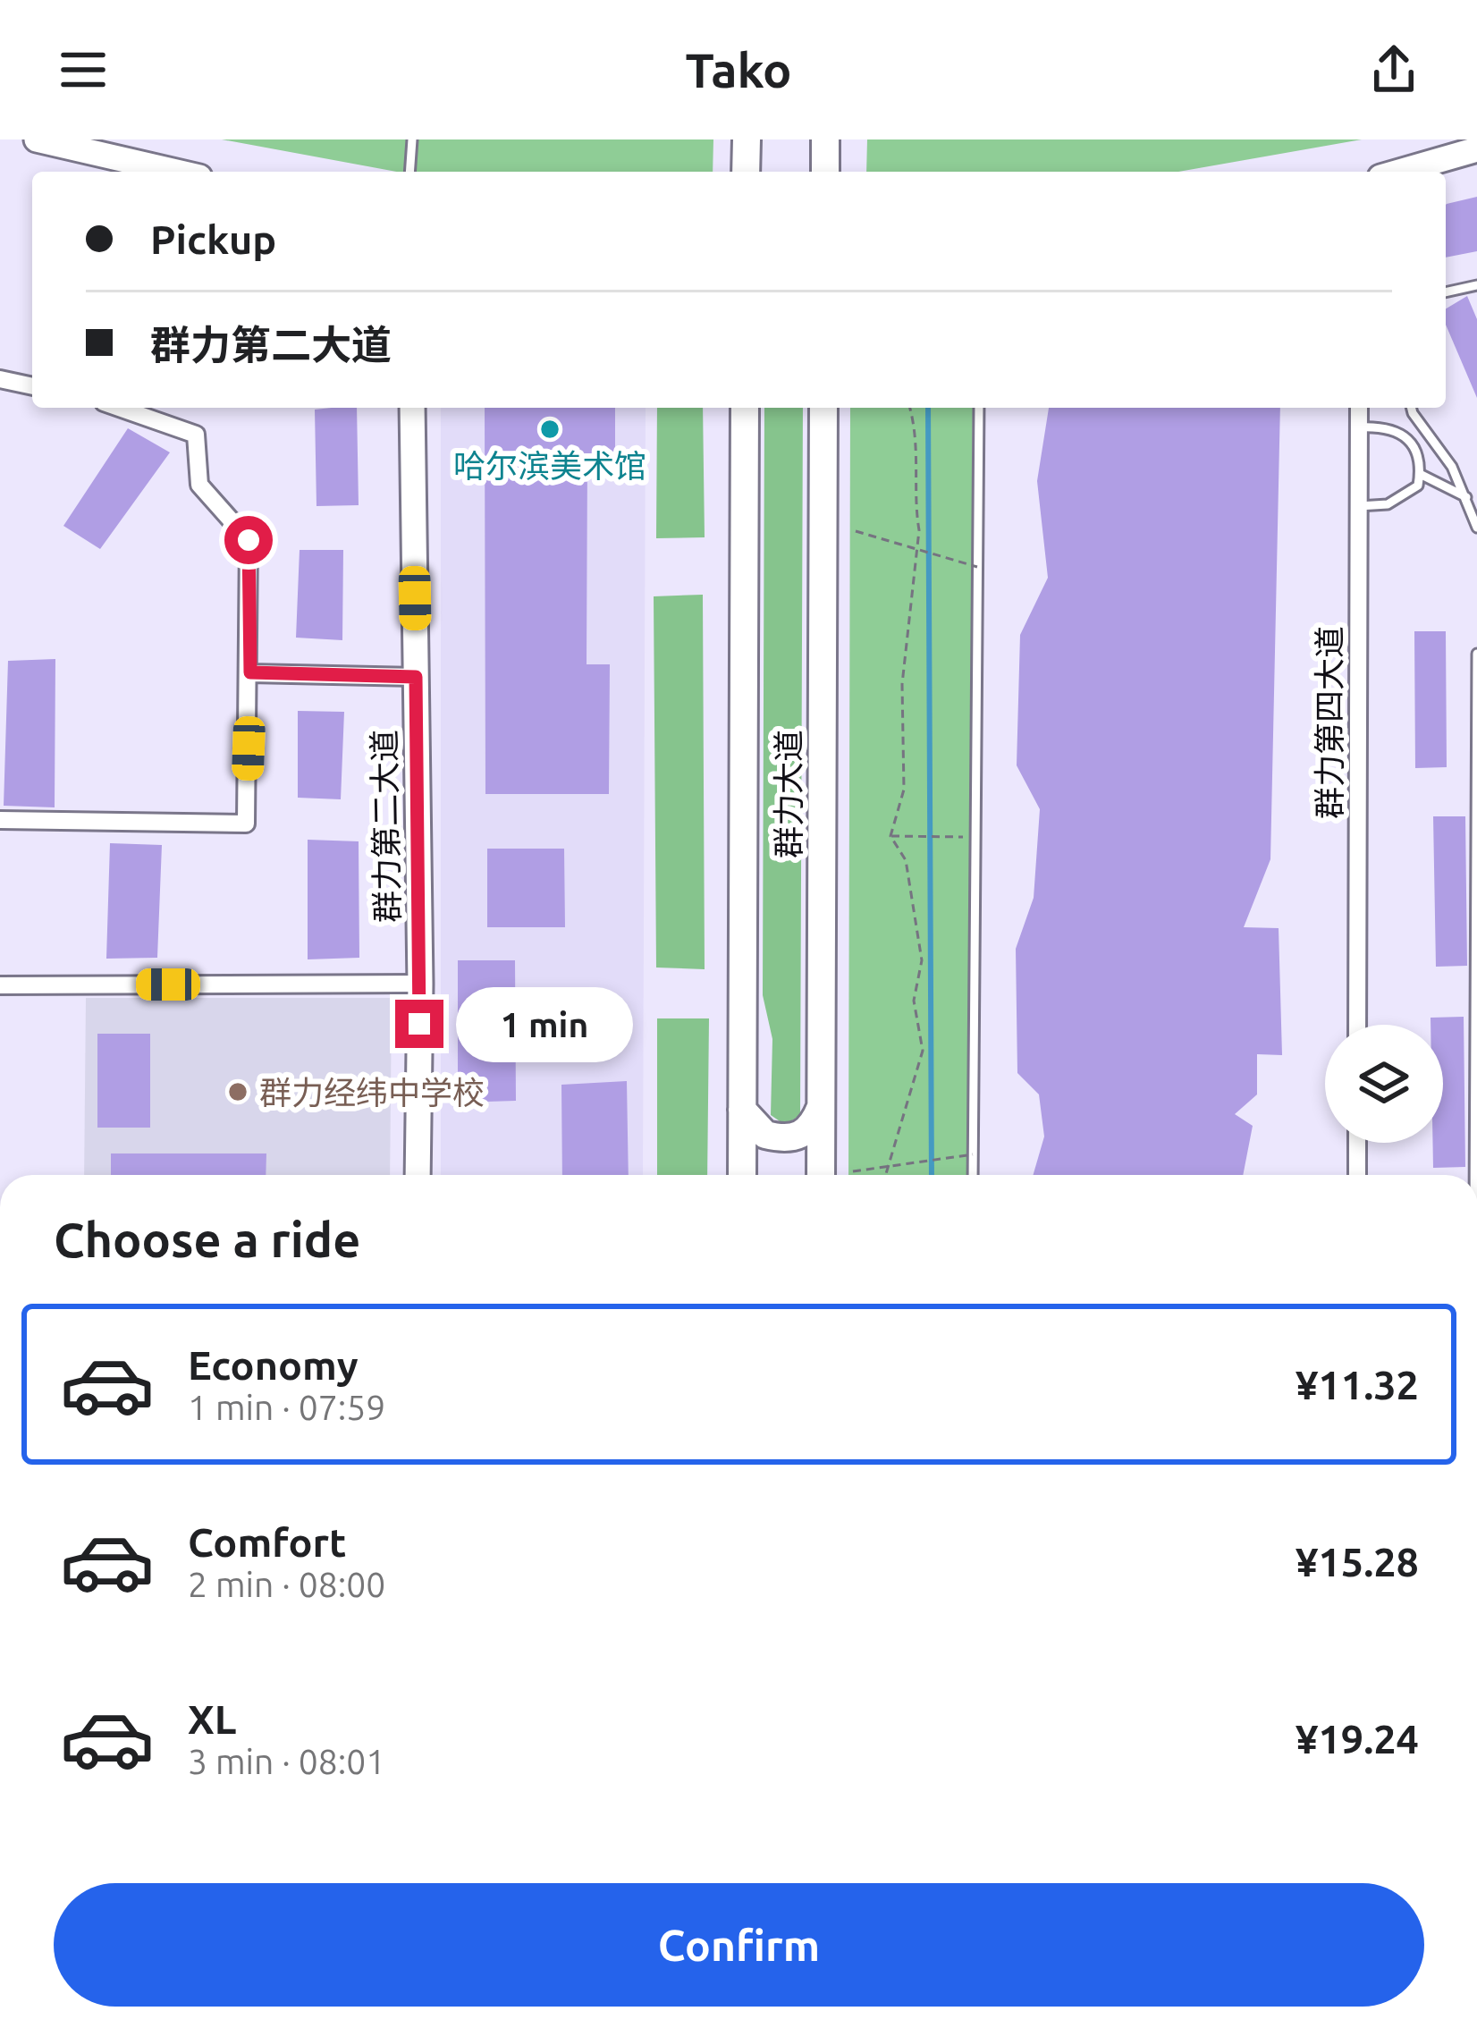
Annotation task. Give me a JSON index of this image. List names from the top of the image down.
{
  "streets": {
    "main road": ["群力大道", "群力第二大道"],
    "street": ["群力第四大道"]
  },
  "places": ["哈尔滨美术馆", "群力经纬中学校"],
  "page": {
    "header": "Tako",
    "banner": ["Pickup", "群力第二大道"],
    "bubble": "1 min",
    "heading": "Choose a ride",
    "list": [
      {
        "name": "Economy",
        "note": "1 min · 07:59",
        "value": "¥11.32"
      },
      {
        "name": "Comfort",
        "note": "2 min · 08:00",
        "value": "¥15.28"
      },
      {
        "name": "XL",
        "note": "3 min · 08:01",
        "value": "¥19.24"
      }
    ],
    "buttons": "Confirm"
  }
}
